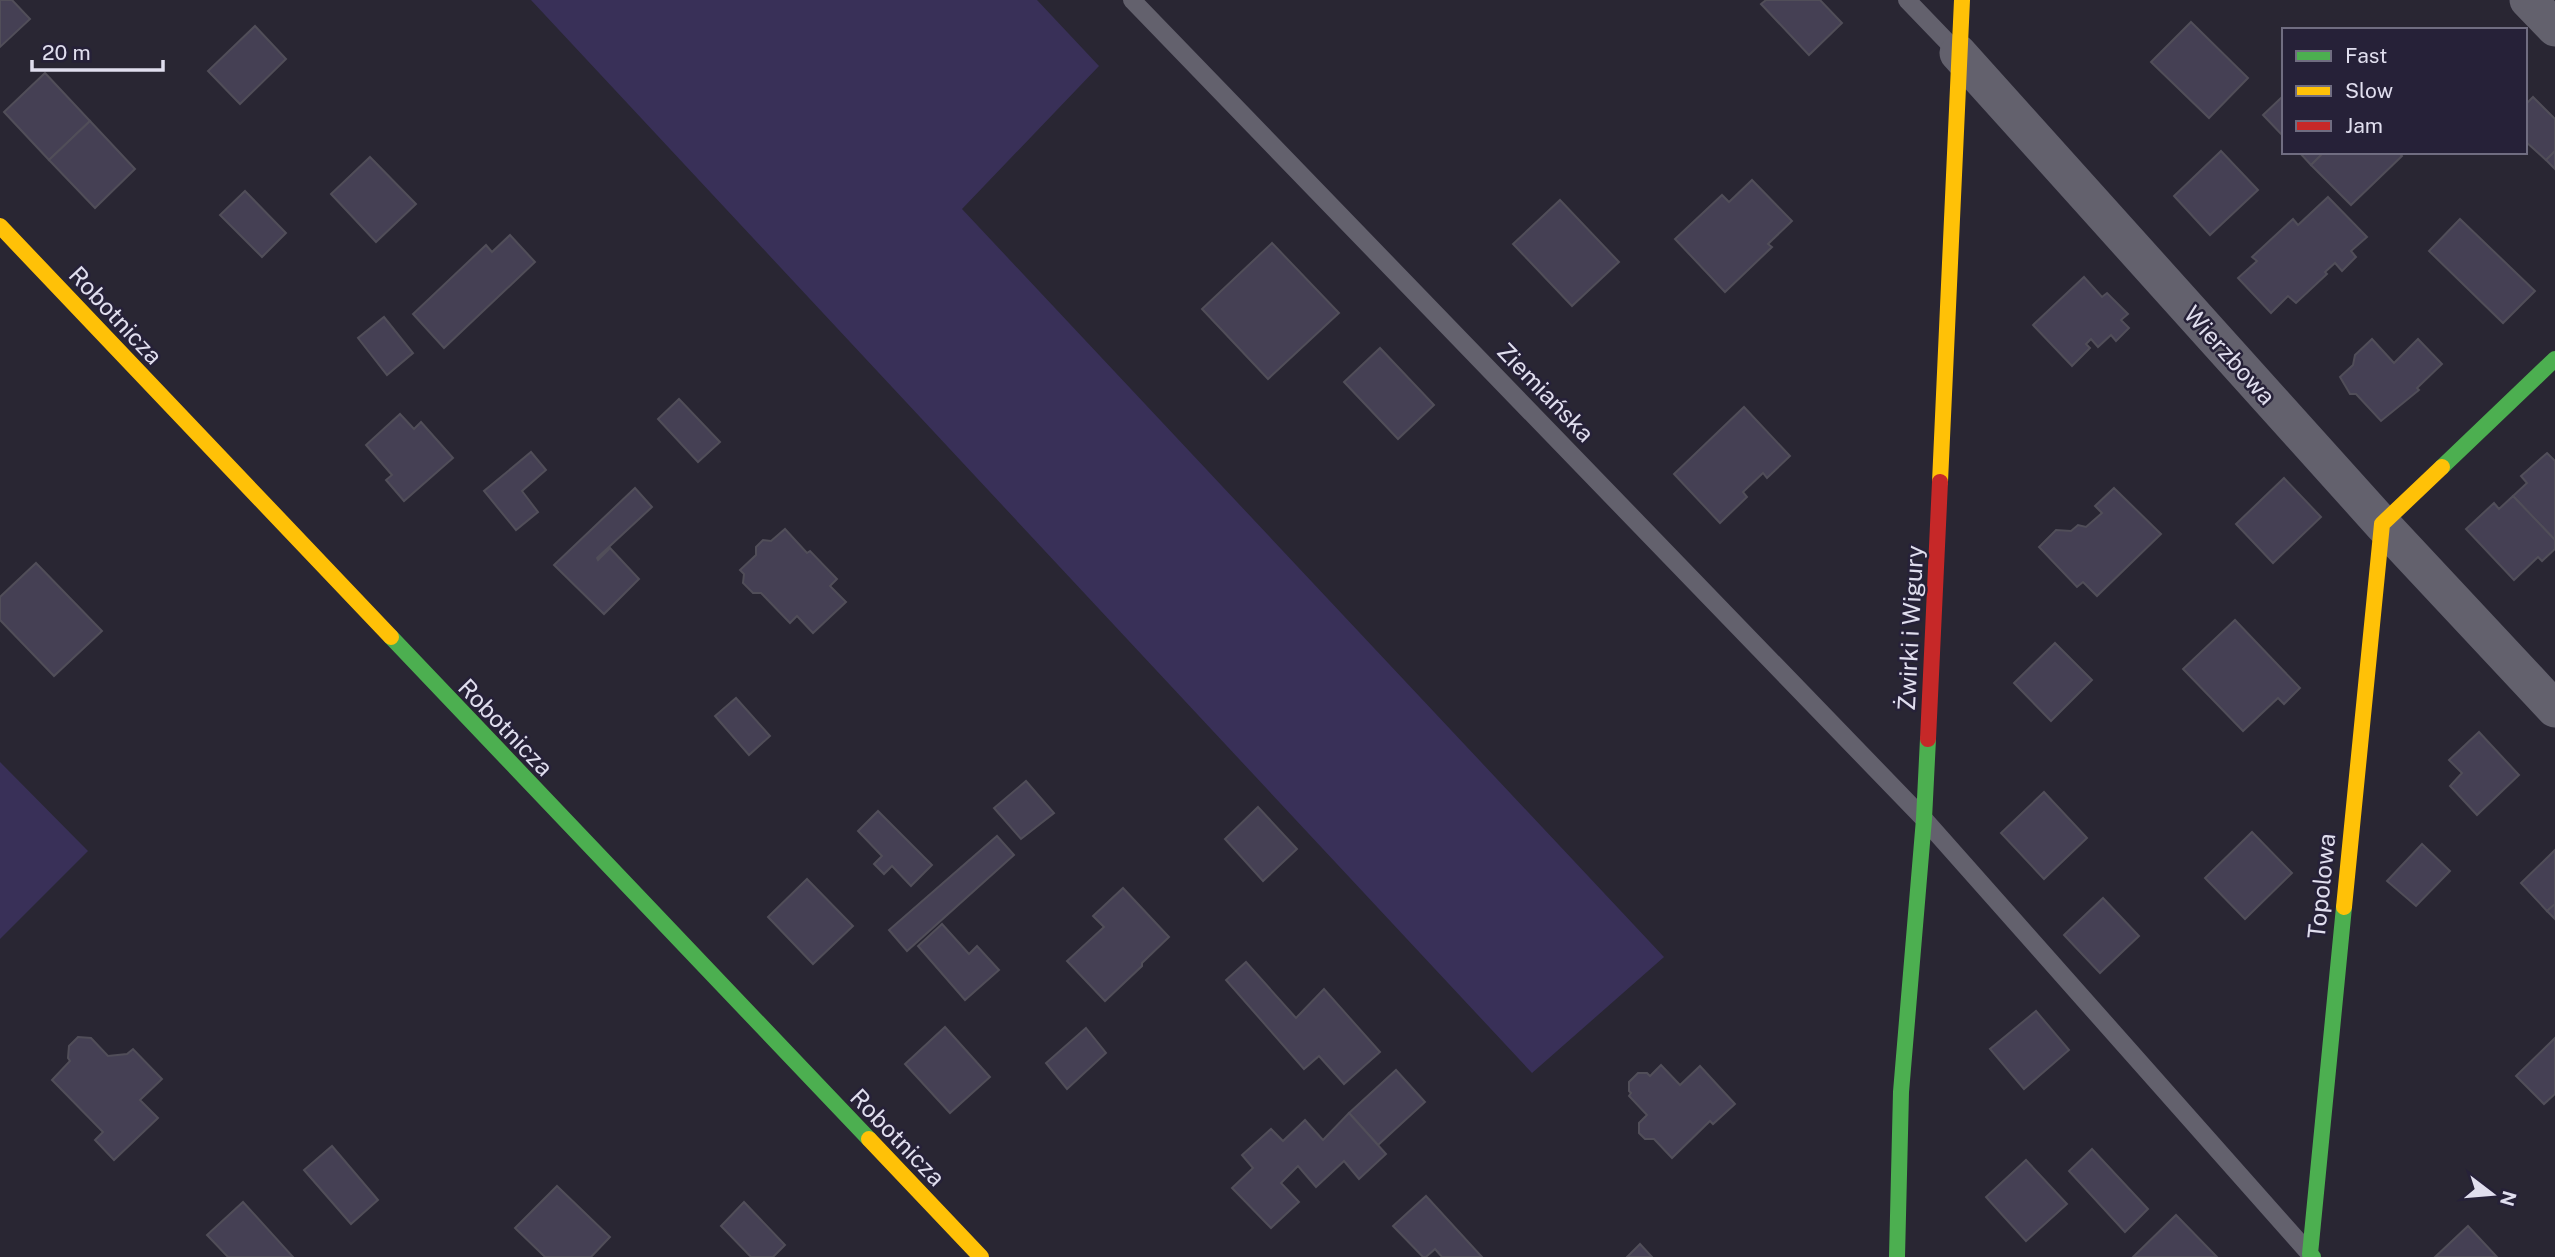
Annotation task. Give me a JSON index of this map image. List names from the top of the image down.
{
  "streets": {
    "street": [
      "Robotnicza",
      "Wierzbowa",
      "Żwirki i Wigury",
      "Topolowa"
    ],
    "lane": ["Ziemiańska"]
  },
  "crossings": [
    ["Wierzbowa", "Żwirki i Wigury"],
    ["Wierzbowa", "Topolowa"],
    ["Ziemiańska", "Żwirki i Wigury"],
    ["Ziemiańska", "Topolowa"],
    ["Żwirki i Wigury", "Topolowa"]
  ],
  "legend": ["Fast", "Slow", "Jam"],
  "scale_bar": "20 m",
  "north": "right"
}
